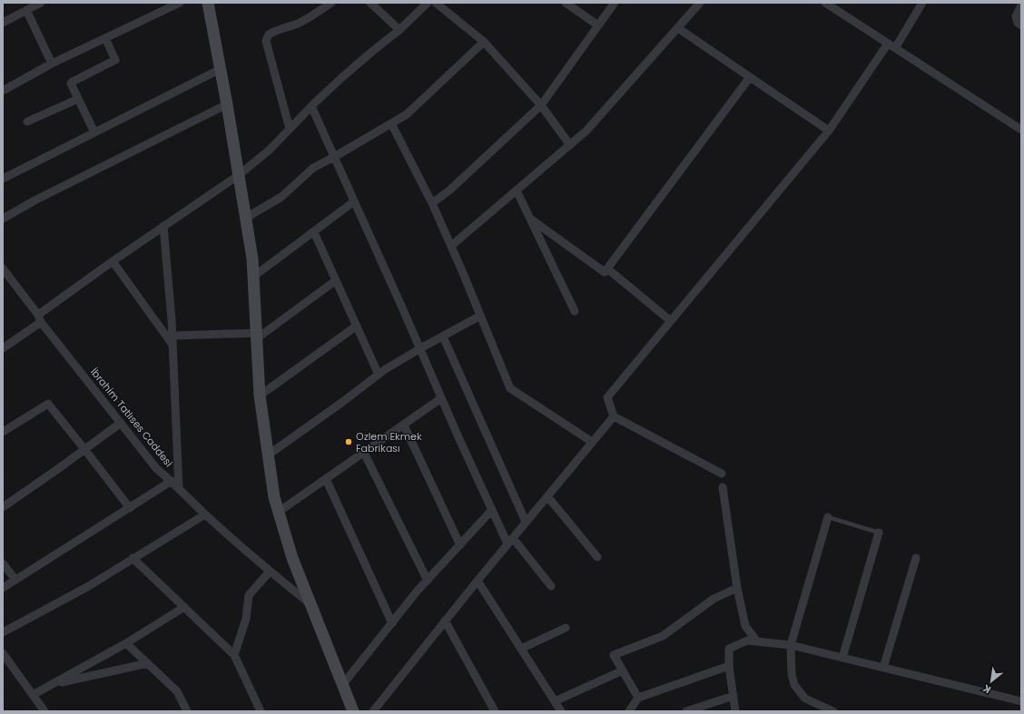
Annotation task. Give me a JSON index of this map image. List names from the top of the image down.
{
  "streets": {
    "street": ["İbrahim Tatlıses Caddesi"]
  },
  "places": ["Ozlem Ekmek Fabrikası"],
  "north": "bottom left"
}
